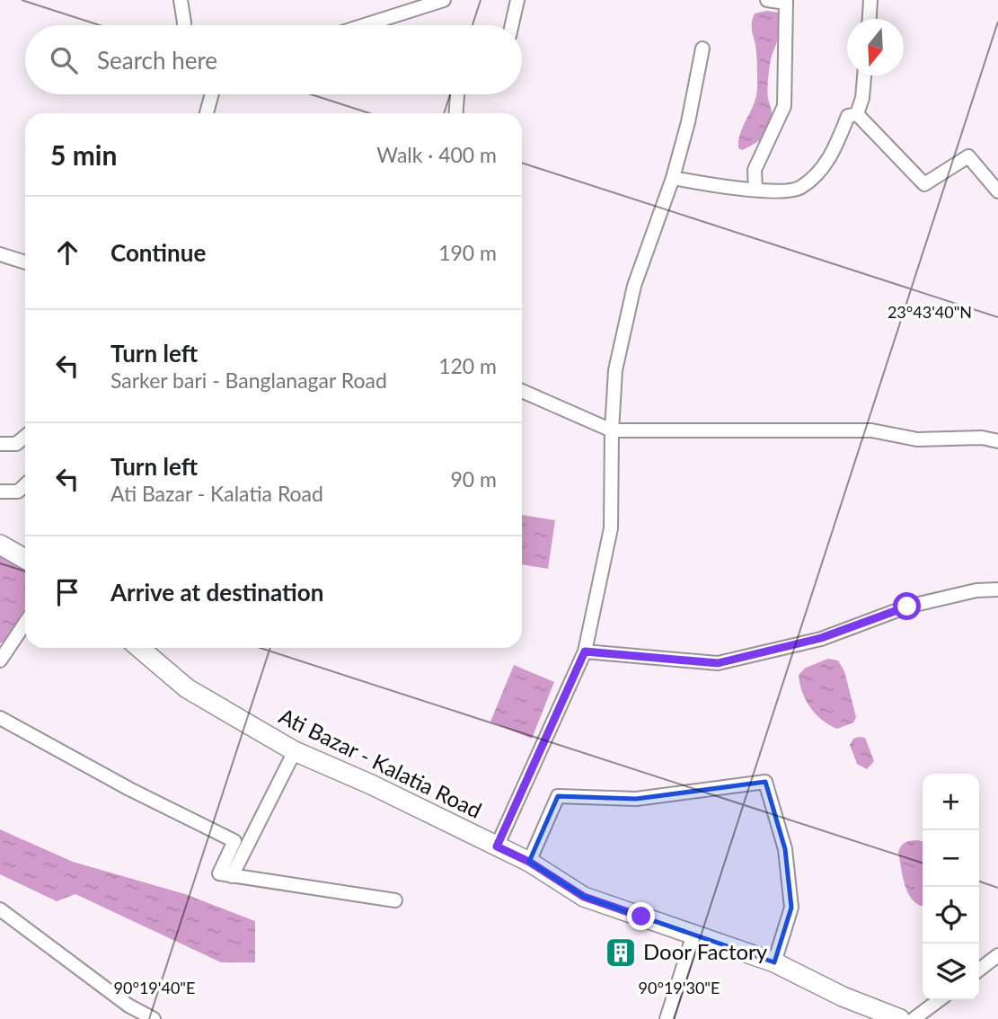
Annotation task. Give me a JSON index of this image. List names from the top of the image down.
{
  "streets": {
    "main road": ["Ati Bazar - Kalatia Road"]
  },
  "places": {
    "building": ["Door Factory"]
  },
  "north": "bottom",
  "page": {
    "search": "Search here",
    "heading": ["5 min", "Walk · 400 m"],
    "list": [
      ["Continue", "190 m"],
      ["Turn left", "Sarker bari - Banglanagar Road", "120 m"],
      ["Turn left", "Ati Bazar - Kalatia Road", "90 m"],
      "Arrive at destination"
    ],
    "map_buttons": ["+", "−"]
  },
  "coordinates": ["23°43'40\"N", "90°19'30\"E", "90°19'40\"E"]
}
